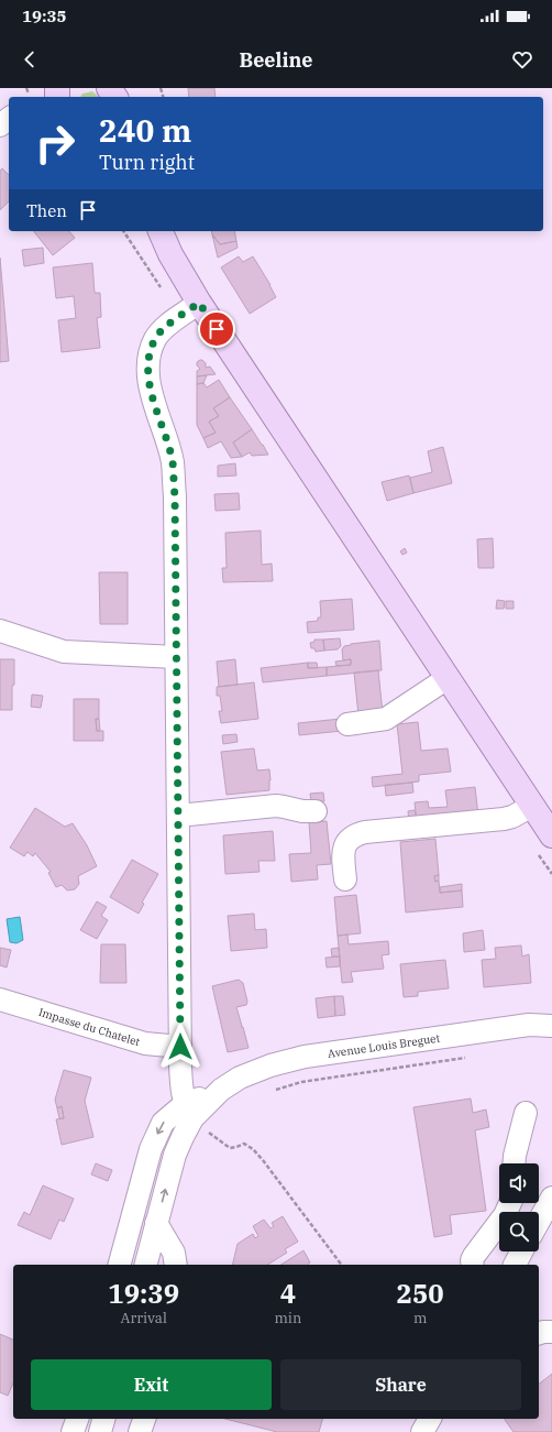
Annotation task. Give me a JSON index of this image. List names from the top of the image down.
{
  "streets": {
    "street": ["Impasse du Chatelet", "Avenue Louis Breguet"]
  },
  "page": {
    "status": "19:35",
    "header": "Beeline",
    "turn": ["240 m", "Turn right"],
    "then": "Then",
    "eta": [
      "19:39",
      "Arrival",
      "4",
      "min",
      "250",
      "m"
    ],
    "buttons": ["Exit", "Share"]
  }
}
